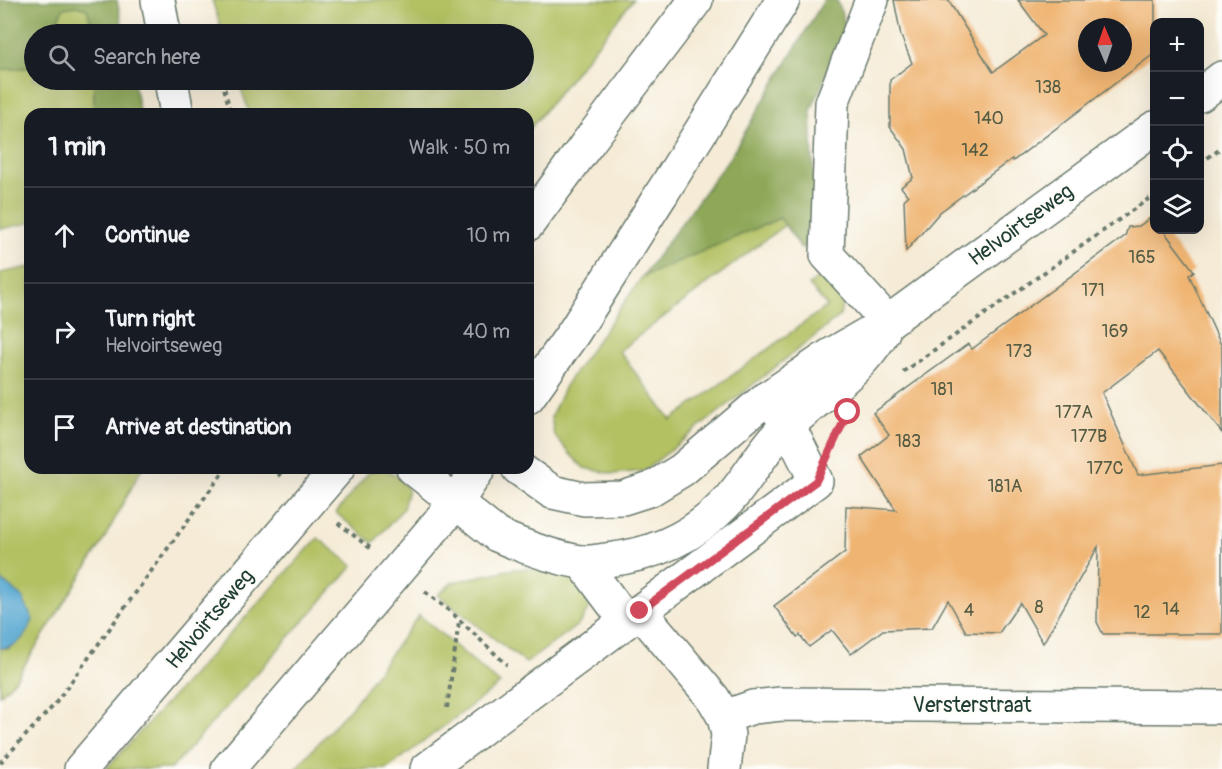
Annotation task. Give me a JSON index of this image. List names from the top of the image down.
{
  "streets": {
    "main road": ["Helvoirtseweg", "Versterstraat"]
  },
  "house_numbers": [
    "138",
    "140",
    "142",
    "165",
    "171",
    "169",
    "173",
    "181",
    "177A",
    "177B",
    "183",
    "177C",
    "181A",
    "8",
    "14",
    "4",
    "12"
  ],
  "north": "top",
  "page": {
    "map_buttons": ["+", "−"],
    "search": "Search here",
    "heading": ["1 min", "Walk · 50 m"],
    "list": [
      ["Continue", "10 m"],
      ["Turn right", "Helvoirtseweg", "40 m"],
      "Arrive at destination"
    ]
  }
}
